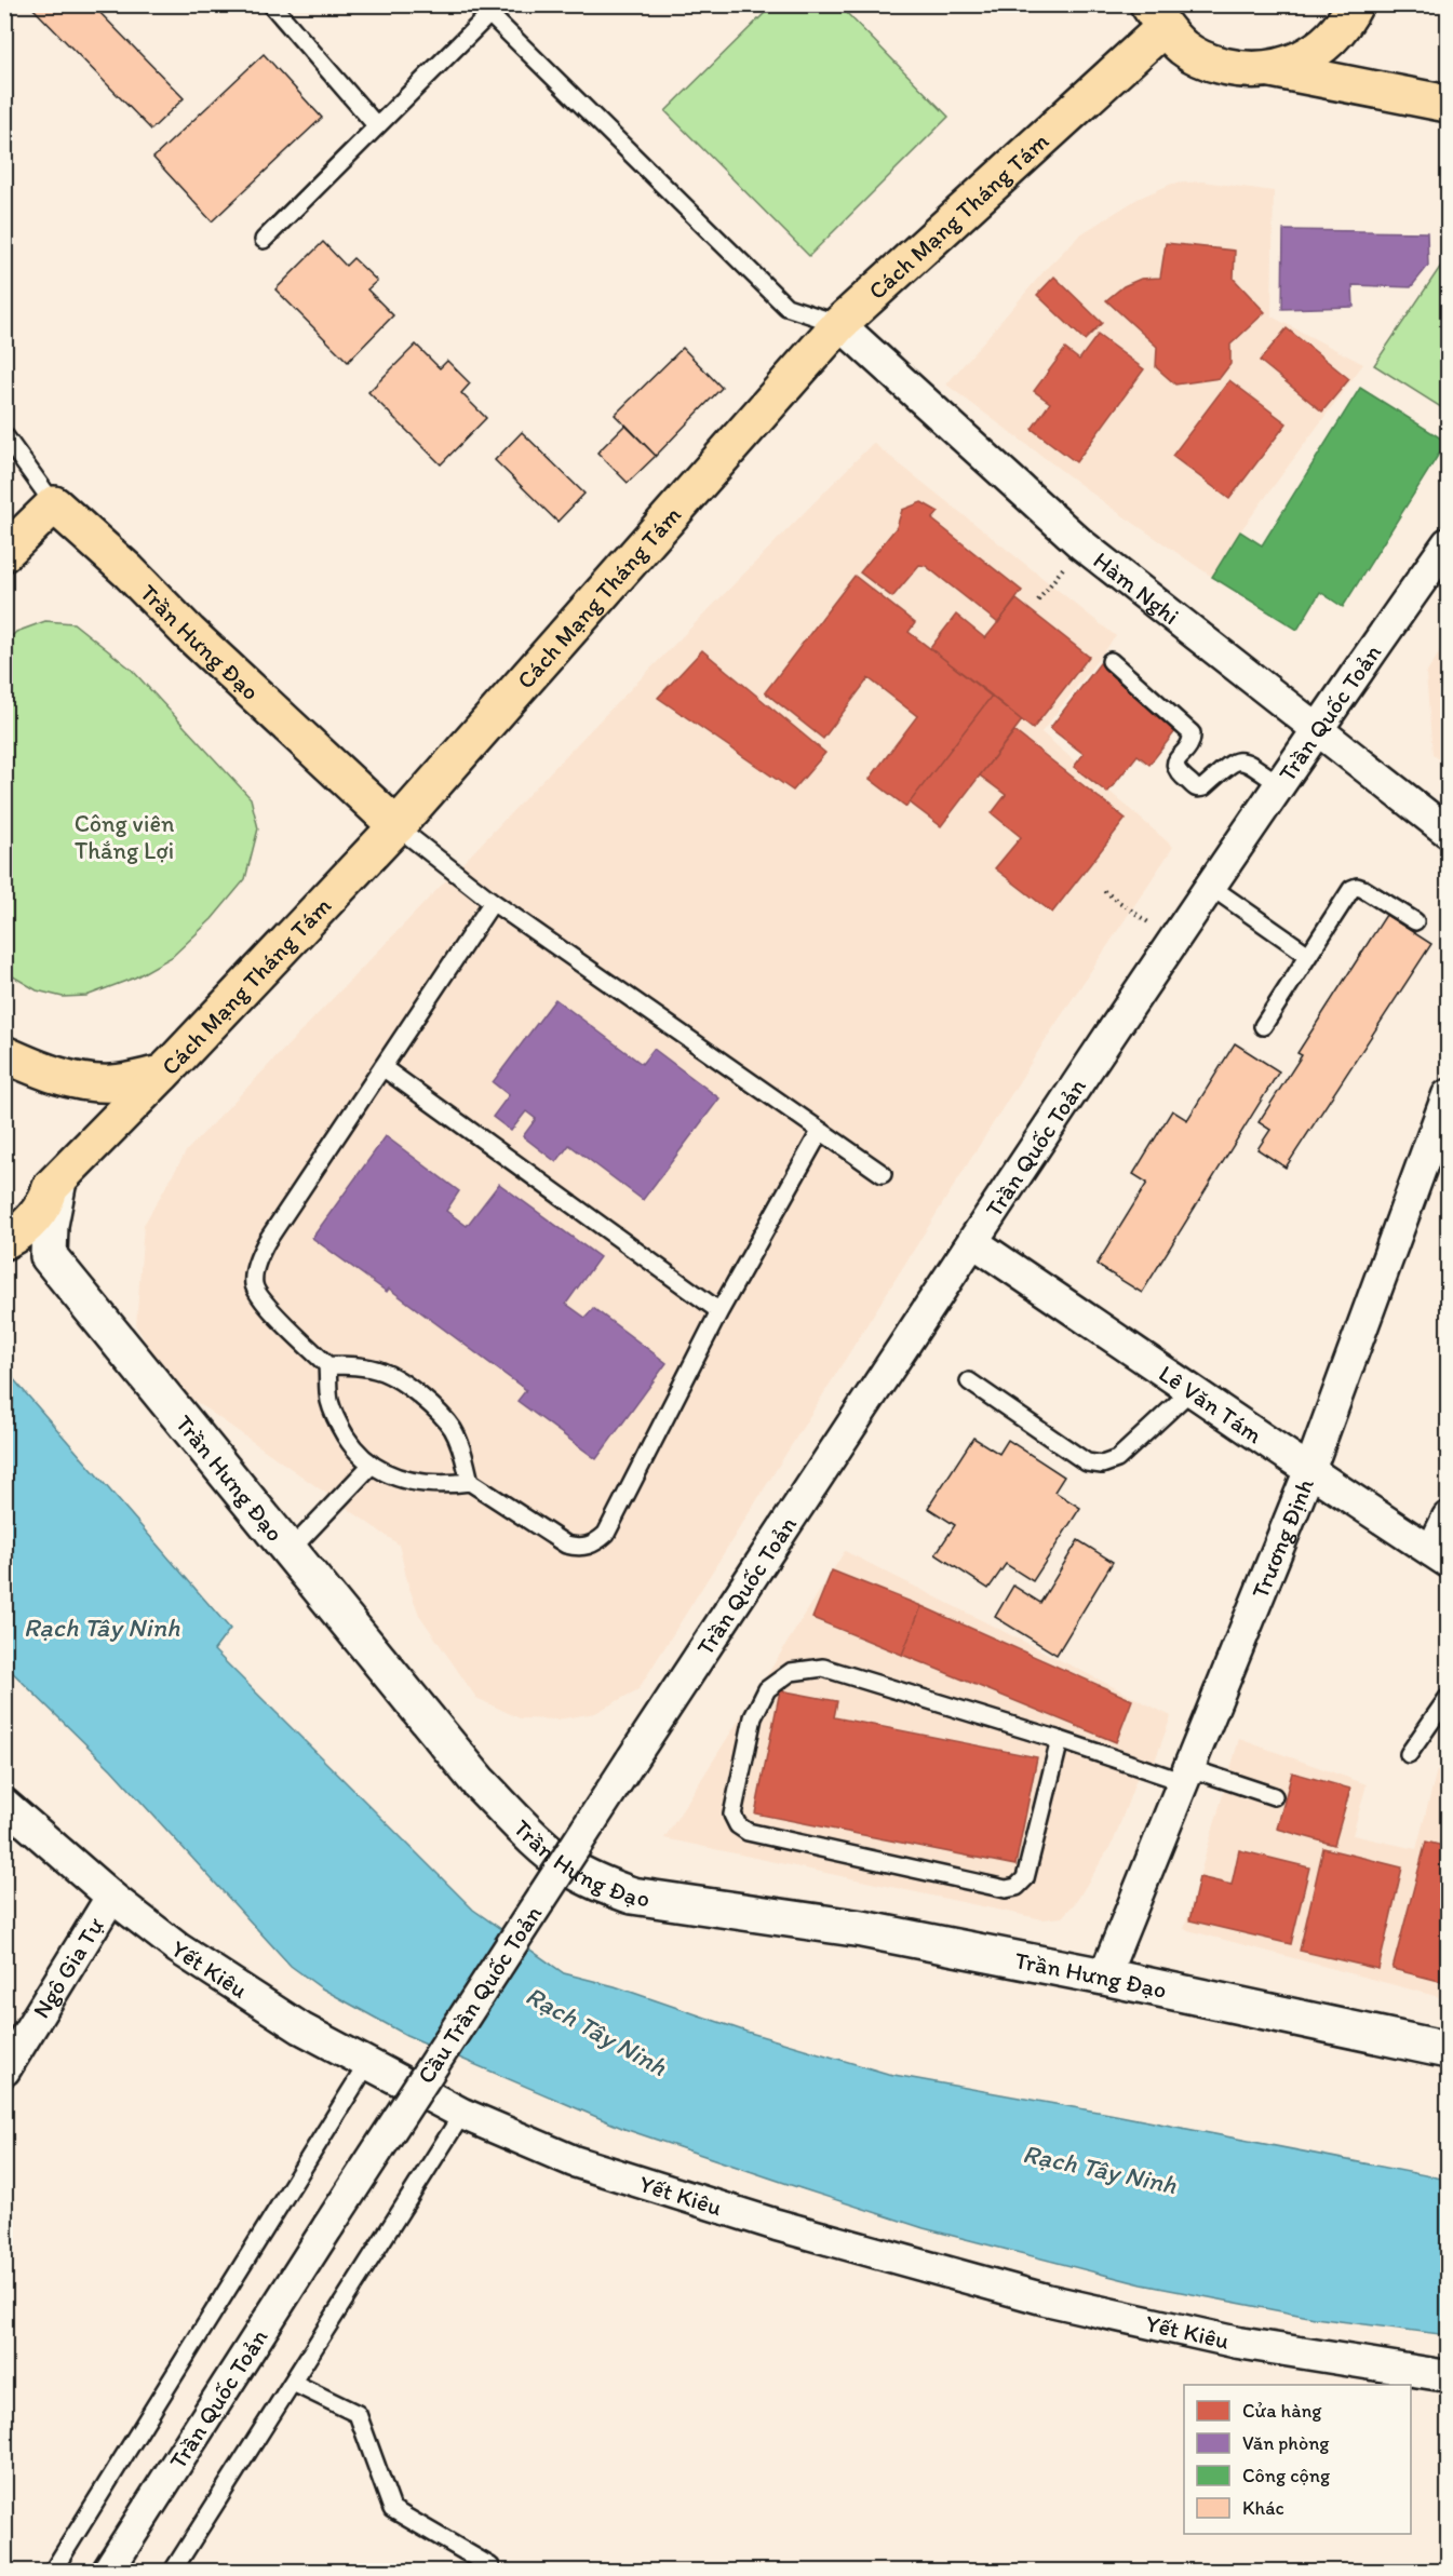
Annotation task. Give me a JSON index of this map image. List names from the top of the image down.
{
  "streets": {
    "main road": ["Cách Mạng Tháng Tám", "Trần Hưng Đạo"],
    "street": [
      "Hàm Nghi",
      "Trần Quốc Toản",
      "Lê Văn Tám",
      "Trương Định",
      "Ngô Gia Tự",
      "Yết Kiêu",
      "Cầu Trần Quốc Toản"
    ]
  },
  "crossings": [
    ["Cách Mạng Tháng Tám", "Hàm Nghi"],
    ["Cách Mạng Tháng Tám", "Trần Hưng Đạo"],
    ["Hàm Nghi", "Trần Quốc Toản"],
    ["Trần Hưng Đạo", "Trương Định"],
    ["Trần Quốc Toản", "Lê Văn Tám"],
    ["Trần Quốc Toản", "Cầu Trần Quốc Toản"],
    ["Lê Văn Tám", "Trương Định"],
    ["Ngô Gia Tự", "Yết Kiêu"]
  ],
  "water": ["Rạch Tây Ninh"],
  "parks": ["Công viên Thắng Lợi"],
  "legend": [
    "Cửa hàng",
    "Văn phòng",
    "Công cộng",
    "Khác"
  ]
}
